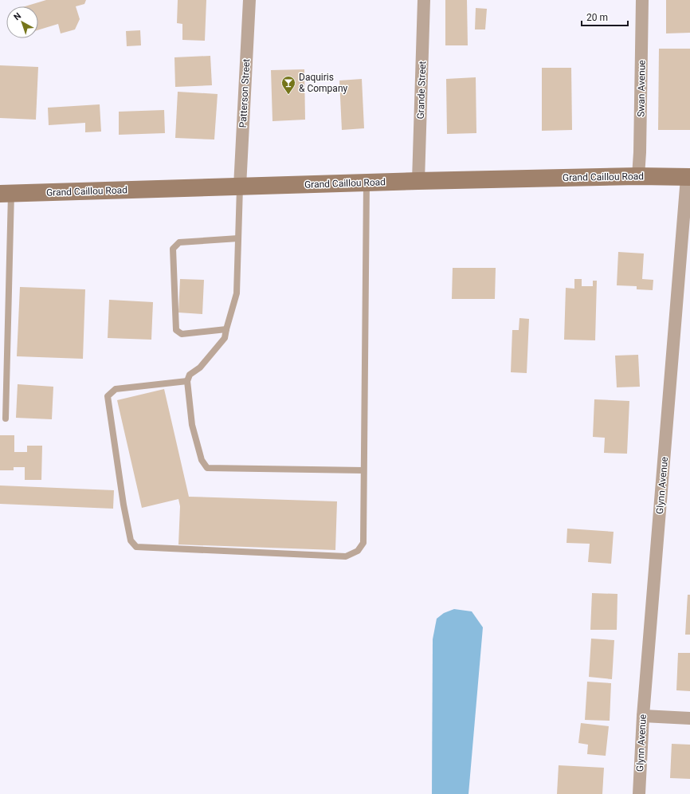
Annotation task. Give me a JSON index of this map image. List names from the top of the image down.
{
  "streets": {
    "main road": ["Grand Caillou Road"],
    "street": [
      "Swan Avenue",
      "Grande Street",
      "Patterson Street",
      "Glynn Avenue"
    ]
  },
  "crossings": [
    ["Swan Avenue", "Grand Caillou Road"],
    ["Grande Street", "Grand Caillou Road"],
    ["Patterson Street", "Grand Caillou Road"],
    ["Grand Caillou Road", "Glynn Avenue"]
  ],
  "places": {
    "bar": ["Daquiris & Company"]
  },
  "scale_bar": "20 m",
  "north": "top left"
}
